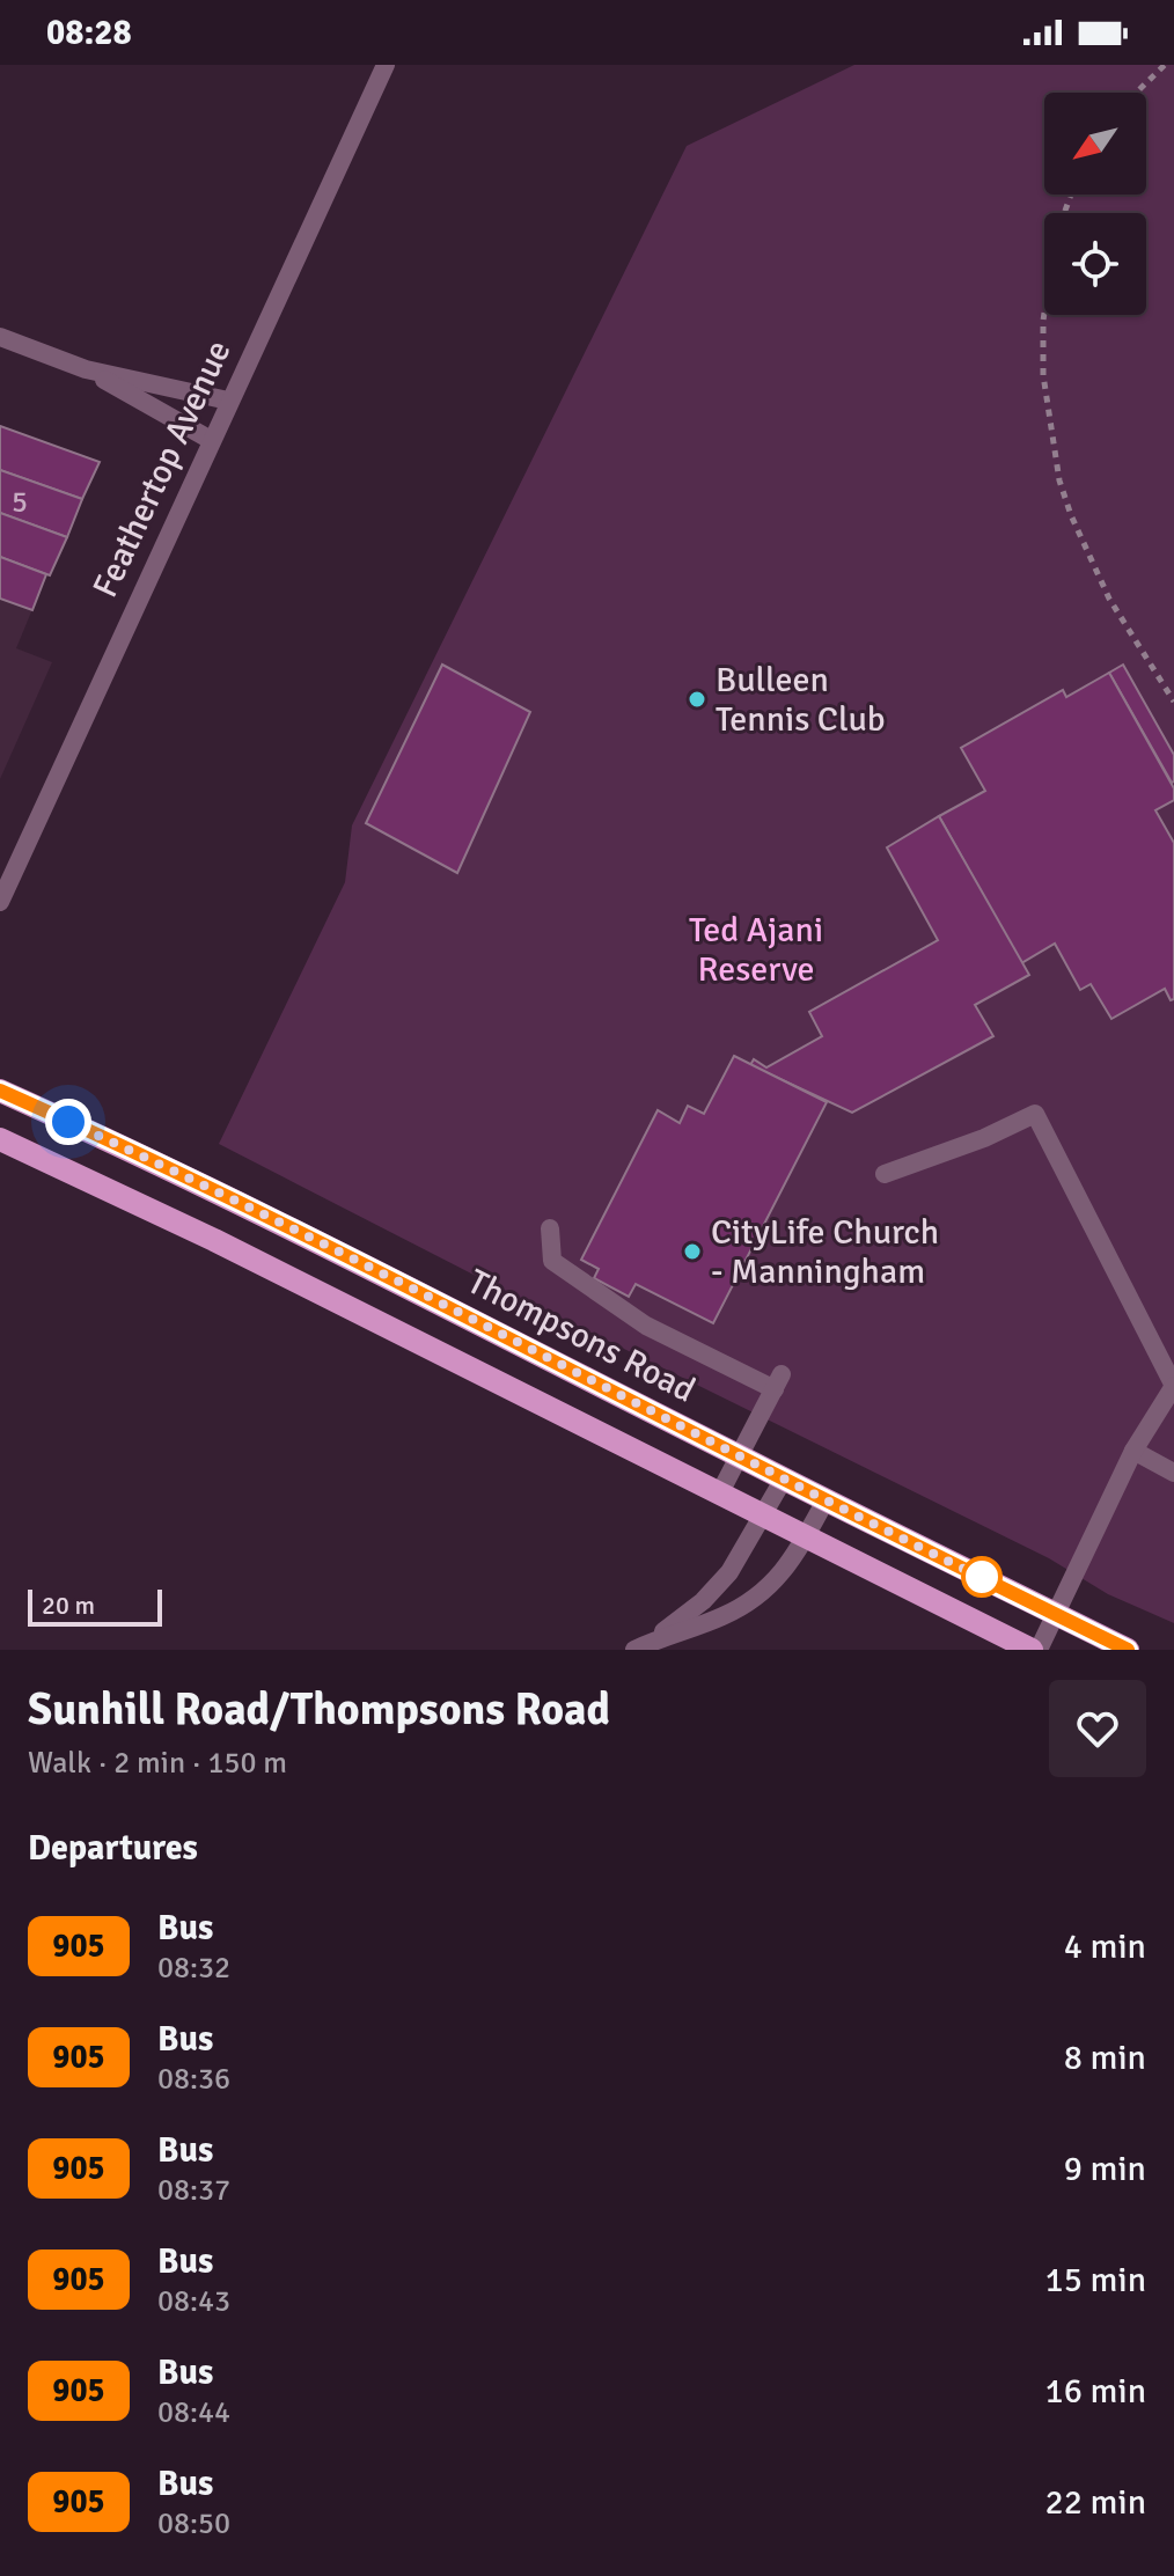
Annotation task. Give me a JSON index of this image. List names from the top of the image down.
{
  "streets": {
    "main road": ["Thompsons Road"],
    "street": ["Feathertop Avenue"]
  },
  "parks": ["Ted Ajani Reserve"],
  "places": ["Bulleen Tennis Club", "CityLife Church - Manningham"],
  "lines": ["bus line 905"],
  "house_numbers": ["5"],
  "scale_bar": "20 m",
  "north": "bottom left",
  "page": {
    "status": "08:28",
    "scale": "20 m",
    "heading": [
      ["Sunhill Road/Thompsons Road", "Walk · 2 min · 150 m"],
      "Departures"
    ],
    "list": [
      {
        "mark": "905",
        "name": "Bus",
        "note": "08:32",
        "value": "4 min"
      },
      {
        "mark": "905",
        "name": "Bus",
        "note": "08:36",
        "value": "8 min"
      },
      {
        "mark": "905",
        "name": "Bus",
        "note": "08:37",
        "value": "9 min"
      },
      {
        "mark": "905",
        "name": "Bus",
        "note": "08:43",
        "value": "15 min"
      },
      {
        "mark": "905",
        "name": "Bus",
        "note": "08:44",
        "value": "16 min"
      },
      {
        "mark": "905",
        "name": "Bus",
        "note": "08:50",
        "value": "22 min"
      }
    ]
  }
}
